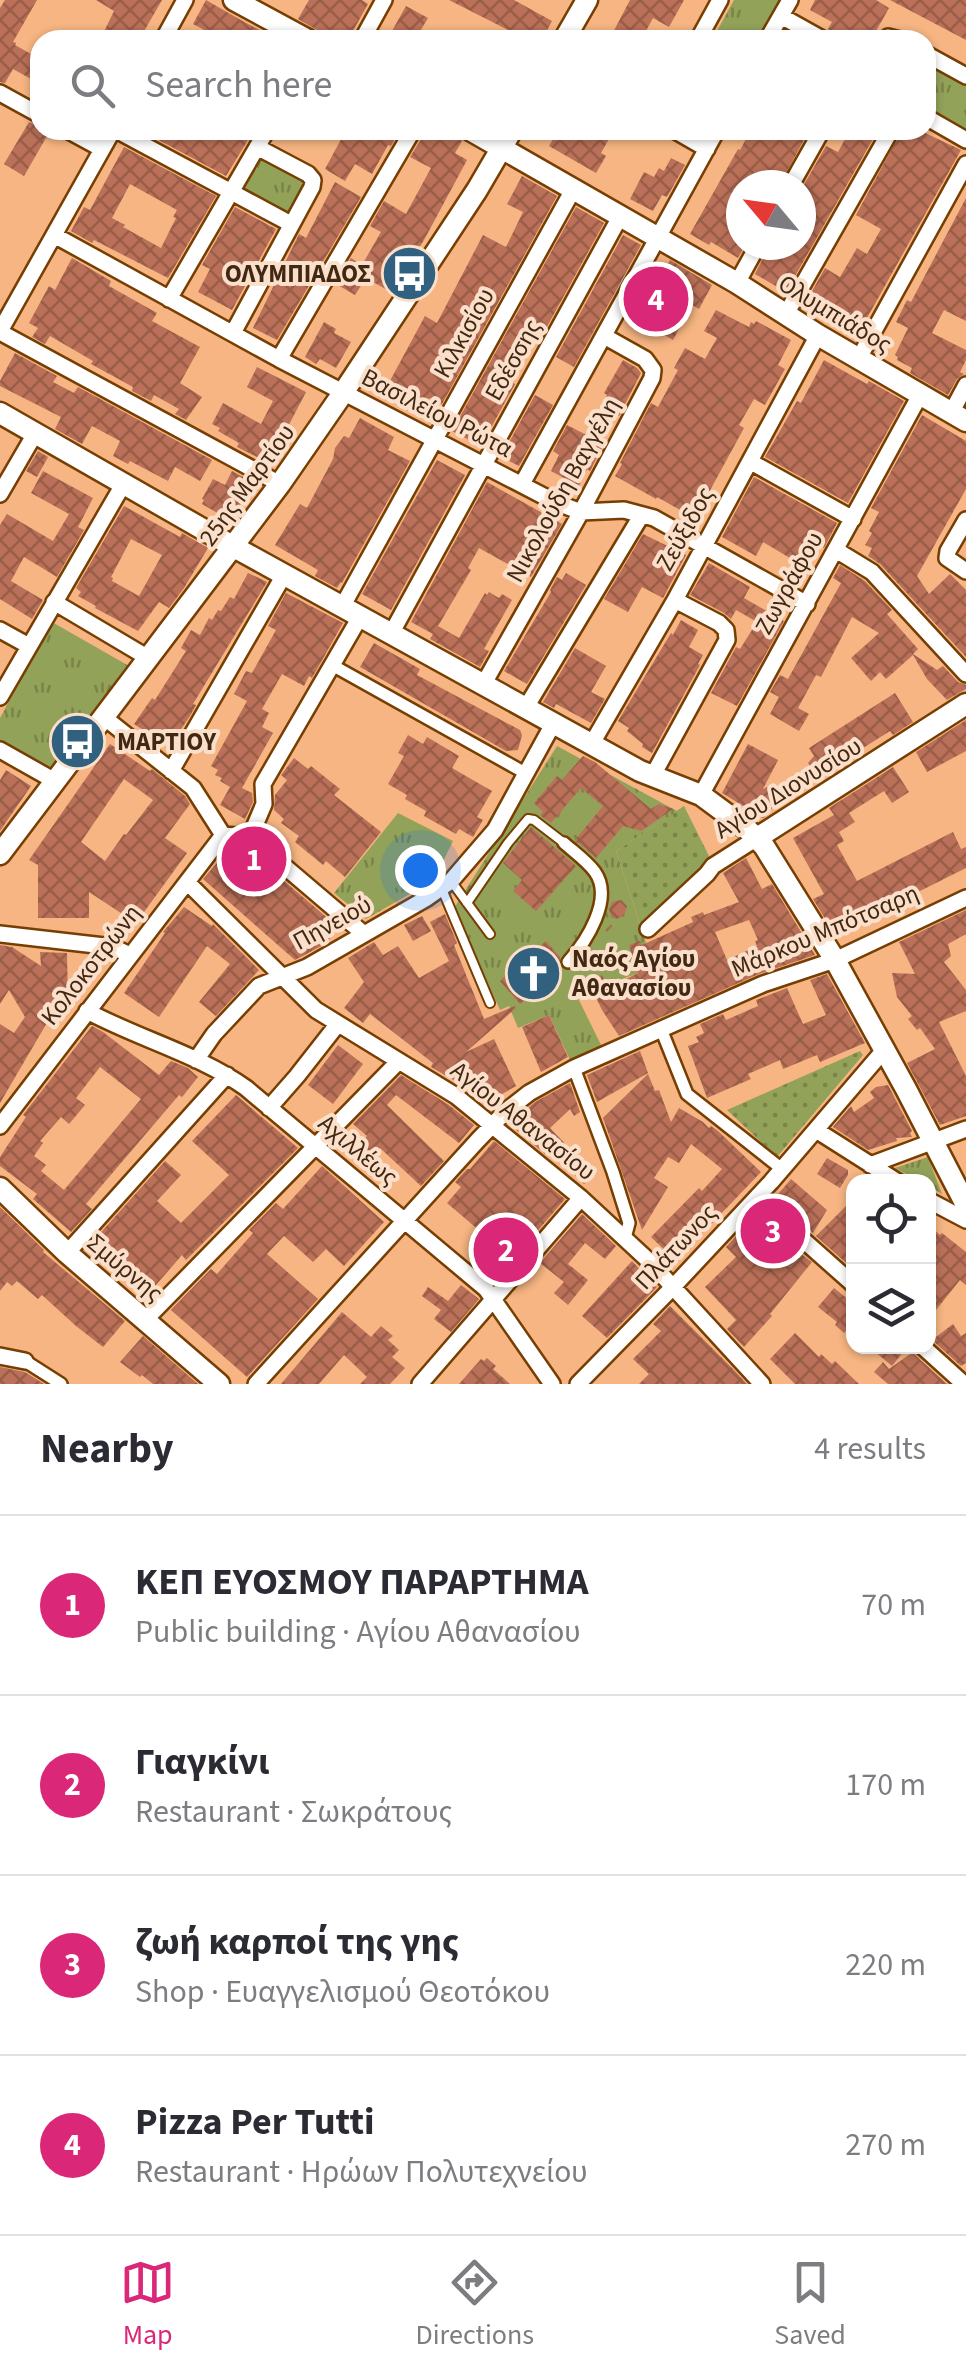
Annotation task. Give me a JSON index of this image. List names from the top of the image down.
{
  "streets": {
    "street": [
      "Ολυμπιάδος",
      "Κιλκισίου",
      "Εδέσσης",
      "Βασιλείου Ρώτα",
      "25ης Μαρτίου",
      "Νικολούδη Βαγγέλη",
      "Ζεύξιδος",
      "Ζωγράφου",
      "Αγίου Διονυσίου",
      "Πηνειού",
      "Μάρκου Μπότσαρη",
      "Κολοκοτρώνη",
      "Αγίου Αθανασίου",
      "Αχιλλέως",
      "Πλάτωνος",
      "Σμύρνης"
    ]
  },
  "crossings": [
    ["Ολυμπιάδος", "Κιλκισίου"],
    ["Ολυμπιάδος", "Εδέσσης"],
    ["Ολυμπιάδος", "Ζεύξιδος"],
    ["Ολυμπιάδος", "Ζωγράφου"],
    ["Κιλκισίου", "Βασιλείου Ρώτα"],
    ["Εδέσσης", "Βασιλείου Ρώτα"],
    ["Βασιλείου Ρώτα", "25ης Μαρτίου"],
    ["Βασιλείου Ρώτα", "Νικολούδη Βαγγέλη"],
    ["Βασιλείου Ρώτα", "Ζεύξιδος"],
    ["Βασιλείου Ρώτα", "Ζωγράφου"],
    ["Πηνειού", "Αγίου Αθανασίου"],
    ["Πηνειού", "Αχιλλέως"],
    ["Μάρκου Μπότσαρη", "Αγίου Αθανασίου"],
    ["Μάρκου Μπότσαρη", "Αχιλλέως"],
    ["Κολοκοτρώνη", "Αγίου Αθανασίου"],
    ["Κολοκοτρώνη", "Αχιλλέως"],
    ["Αγίου Αθανασίου", "Πλάτωνος"]
  ],
  "places": {
    "bus stop": ["ΟΛΥΜΠΙΑΔΟΣ", "ΜΑΡΤΙΟΥ"],
    "church": ["Ναός Αγίου Αθανασίου"]
  },
  "north": "top left",
  "page": {
    "search": "Search here",
    "pins": [
      "4",
      "1",
      "3",
      "2"
    ],
    "heading": ["Nearby", "4 results"],
    "list": [
      {
        "mark": "1",
        "name": "ΚΕΠ ΕΥΟΣΜΟΥ ΠΑΡΑΡΤΗΜΑ",
        "note": "Public building · Αγίου Αθανασίου",
        "value": "70 m"
      },
      {
        "mark": "2",
        "name": "Γιαγκίνι",
        "note": "Restaurant · Σωκράτους",
        "value": "170 m"
      },
      {
        "mark": "3",
        "name": "ζωή καρποί της γης",
        "note": "Shop · Ευαγγελισμού Θεοτόκου",
        "value": "220 m"
      },
      {
        "mark": "4",
        "name": "Pizza Per Tutti",
        "note": "Restaurant · Ηρώων Πολυτεχνείου",
        "value": "270 m"
      }
    ],
    "nav": ["Map", "Directions", "Saved"]
  }
}
